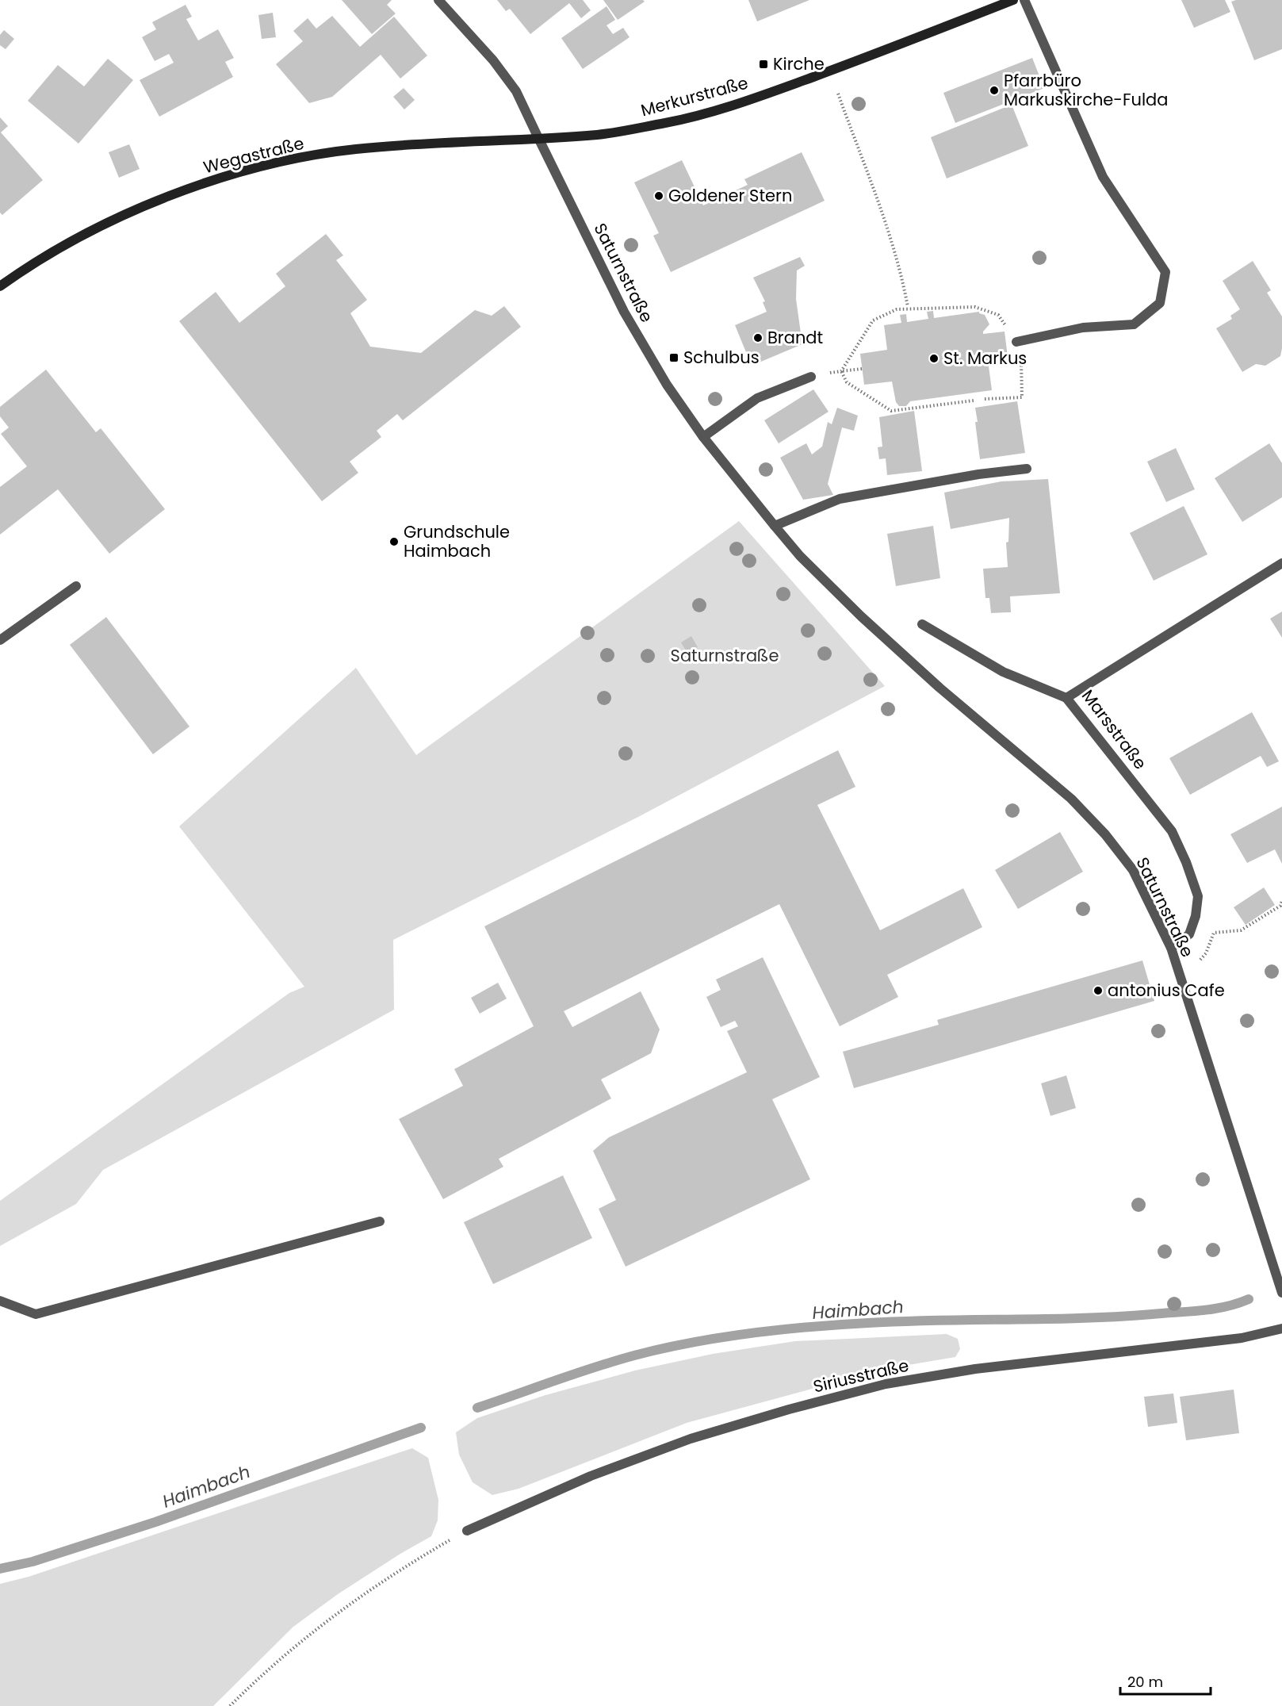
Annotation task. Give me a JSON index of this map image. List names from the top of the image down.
{
  "streets": {
    "main road": ["Merkurstraße", "Wegastraße"],
    "street": ["Saturnstraße", "Marsstraße", "Siriusstraße"]
  },
  "crossings": [
    ["Merkurstraße", "Wegastraße"],
    ["Merkurstraße", "Saturnstraße"],
    ["Wegastraße", "Saturnstraße"],
    ["Saturnstraße", "Marsstraße"]
  ],
  "water": ["Haimbach"],
  "parks": ["Saturnstraße"],
  "places": {
    "transit": ["Kirche", "Schulbus"],
    "other": [
      "Pfarrbüro Markuskirche-Fulda",
      "Goldener Stern",
      "Brandt",
      "St. Markus",
      "Grundschule Haimbach",
      "antonius Cafe"
    ]
  },
  "scale_bar": "20 m"
}
